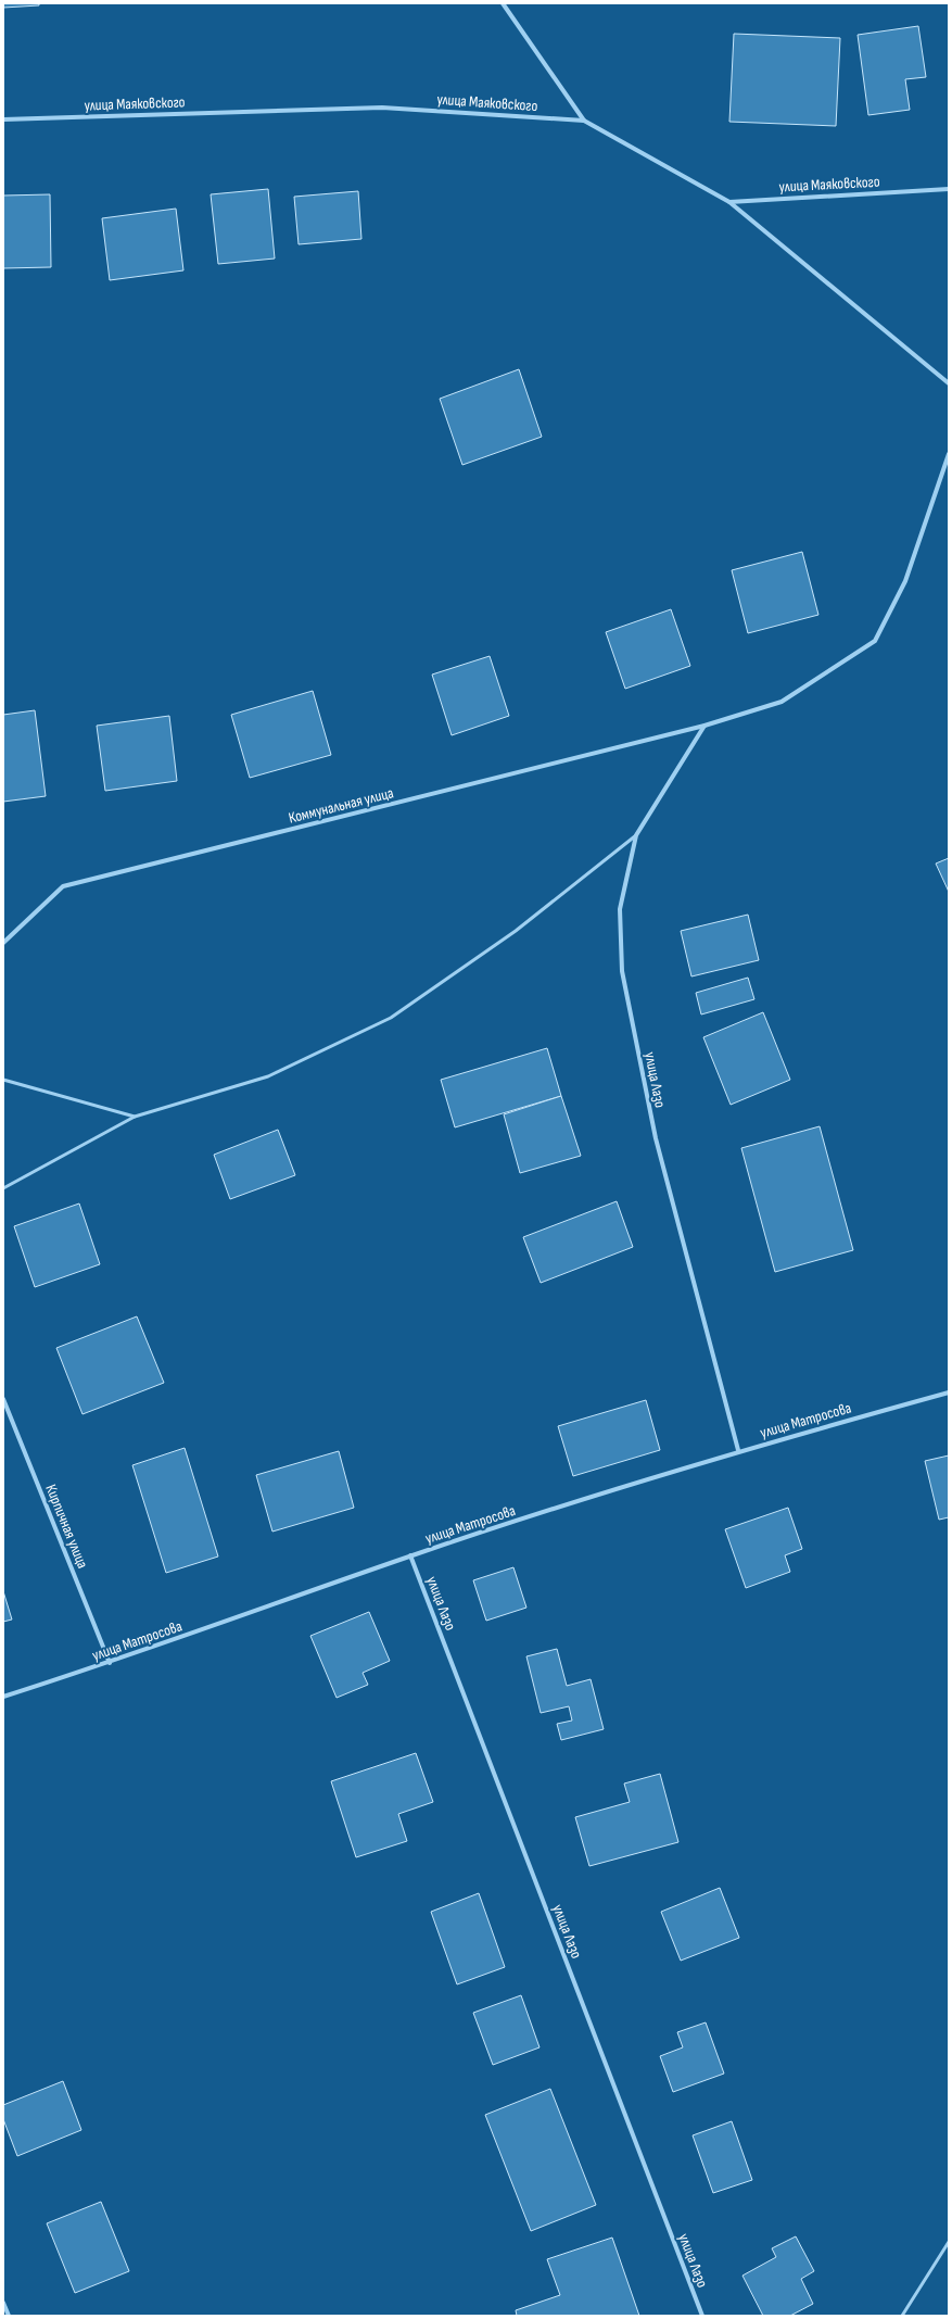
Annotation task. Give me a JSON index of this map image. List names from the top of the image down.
{
  "streets": {
    "street": [
      "улица Маяковского",
      "Коммунальная улица",
      "улица Лазо",
      "улица Матросова",
      "Кирпичная улица"
    ]
  },
  "crossings": [
    ["Коммунальная улица", "улица Лазо"],
    ["улица Лазо", "улица Матросова"],
    ["улица Матросова", "Кирпичная улица"]
  ]
}
